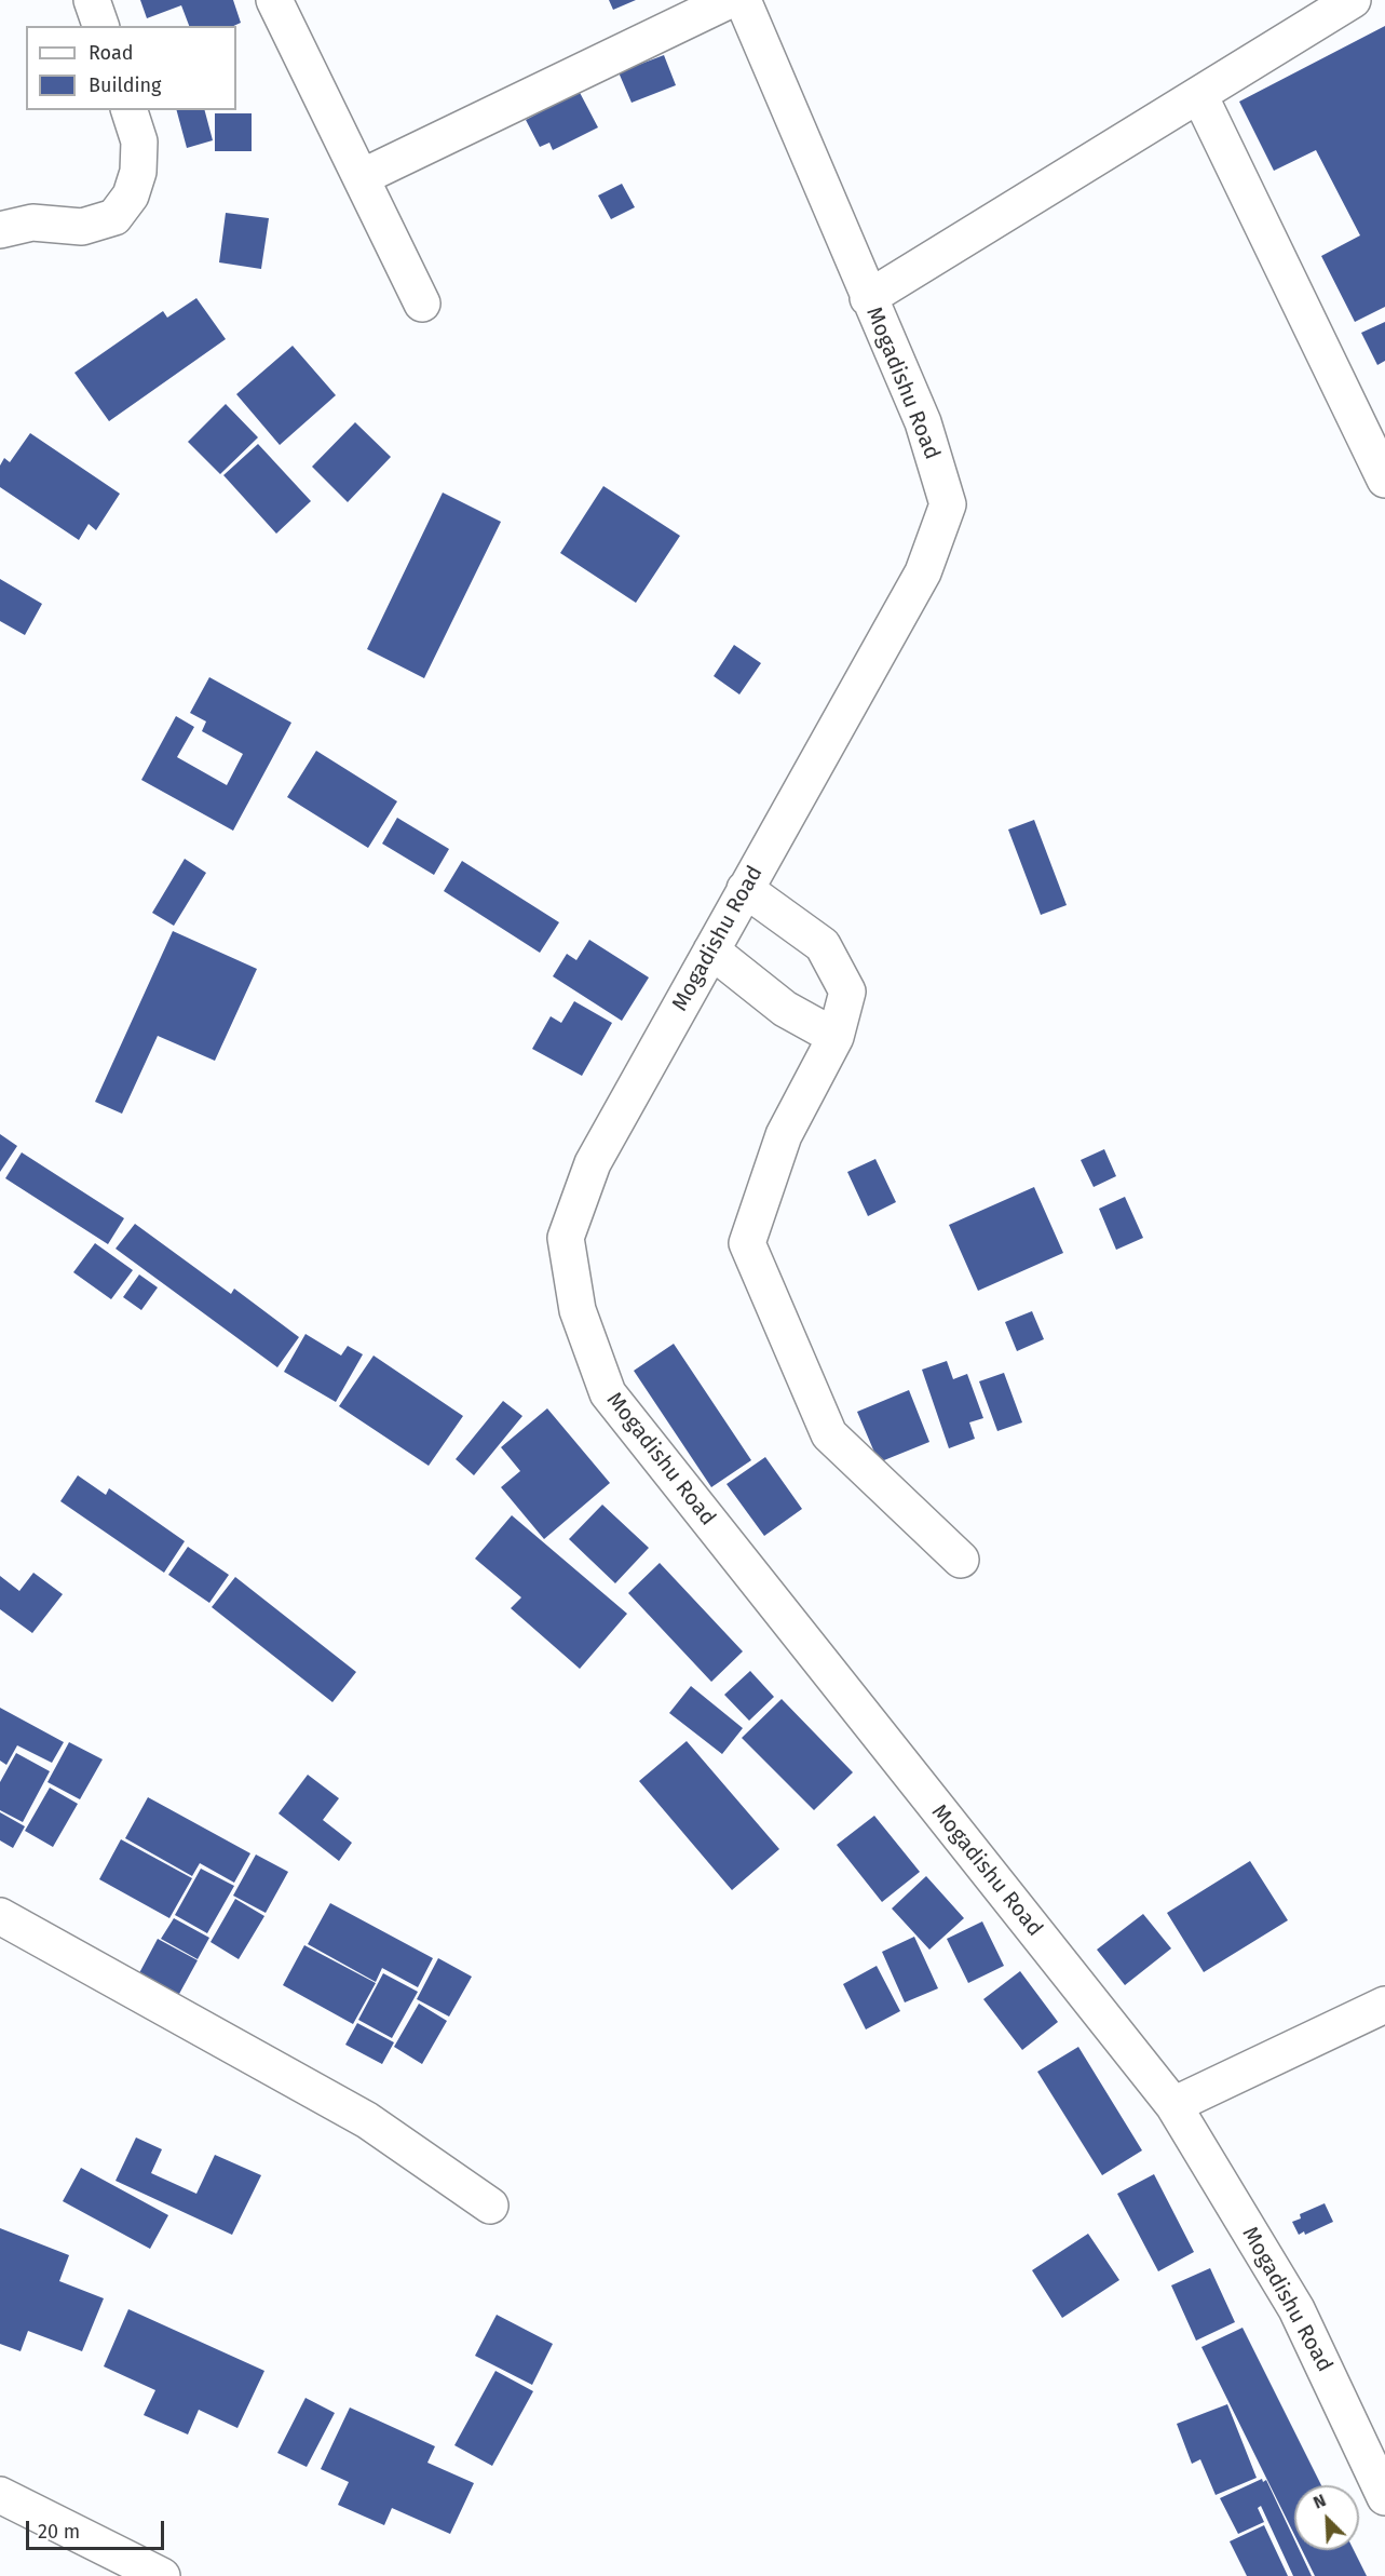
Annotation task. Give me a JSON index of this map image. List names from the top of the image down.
{
  "streets": {
    "street": ["Mogadishu Road"]
  },
  "legend": ["Road", "Building"],
  "scale_bar": "20 m",
  "north": "top left"
}
